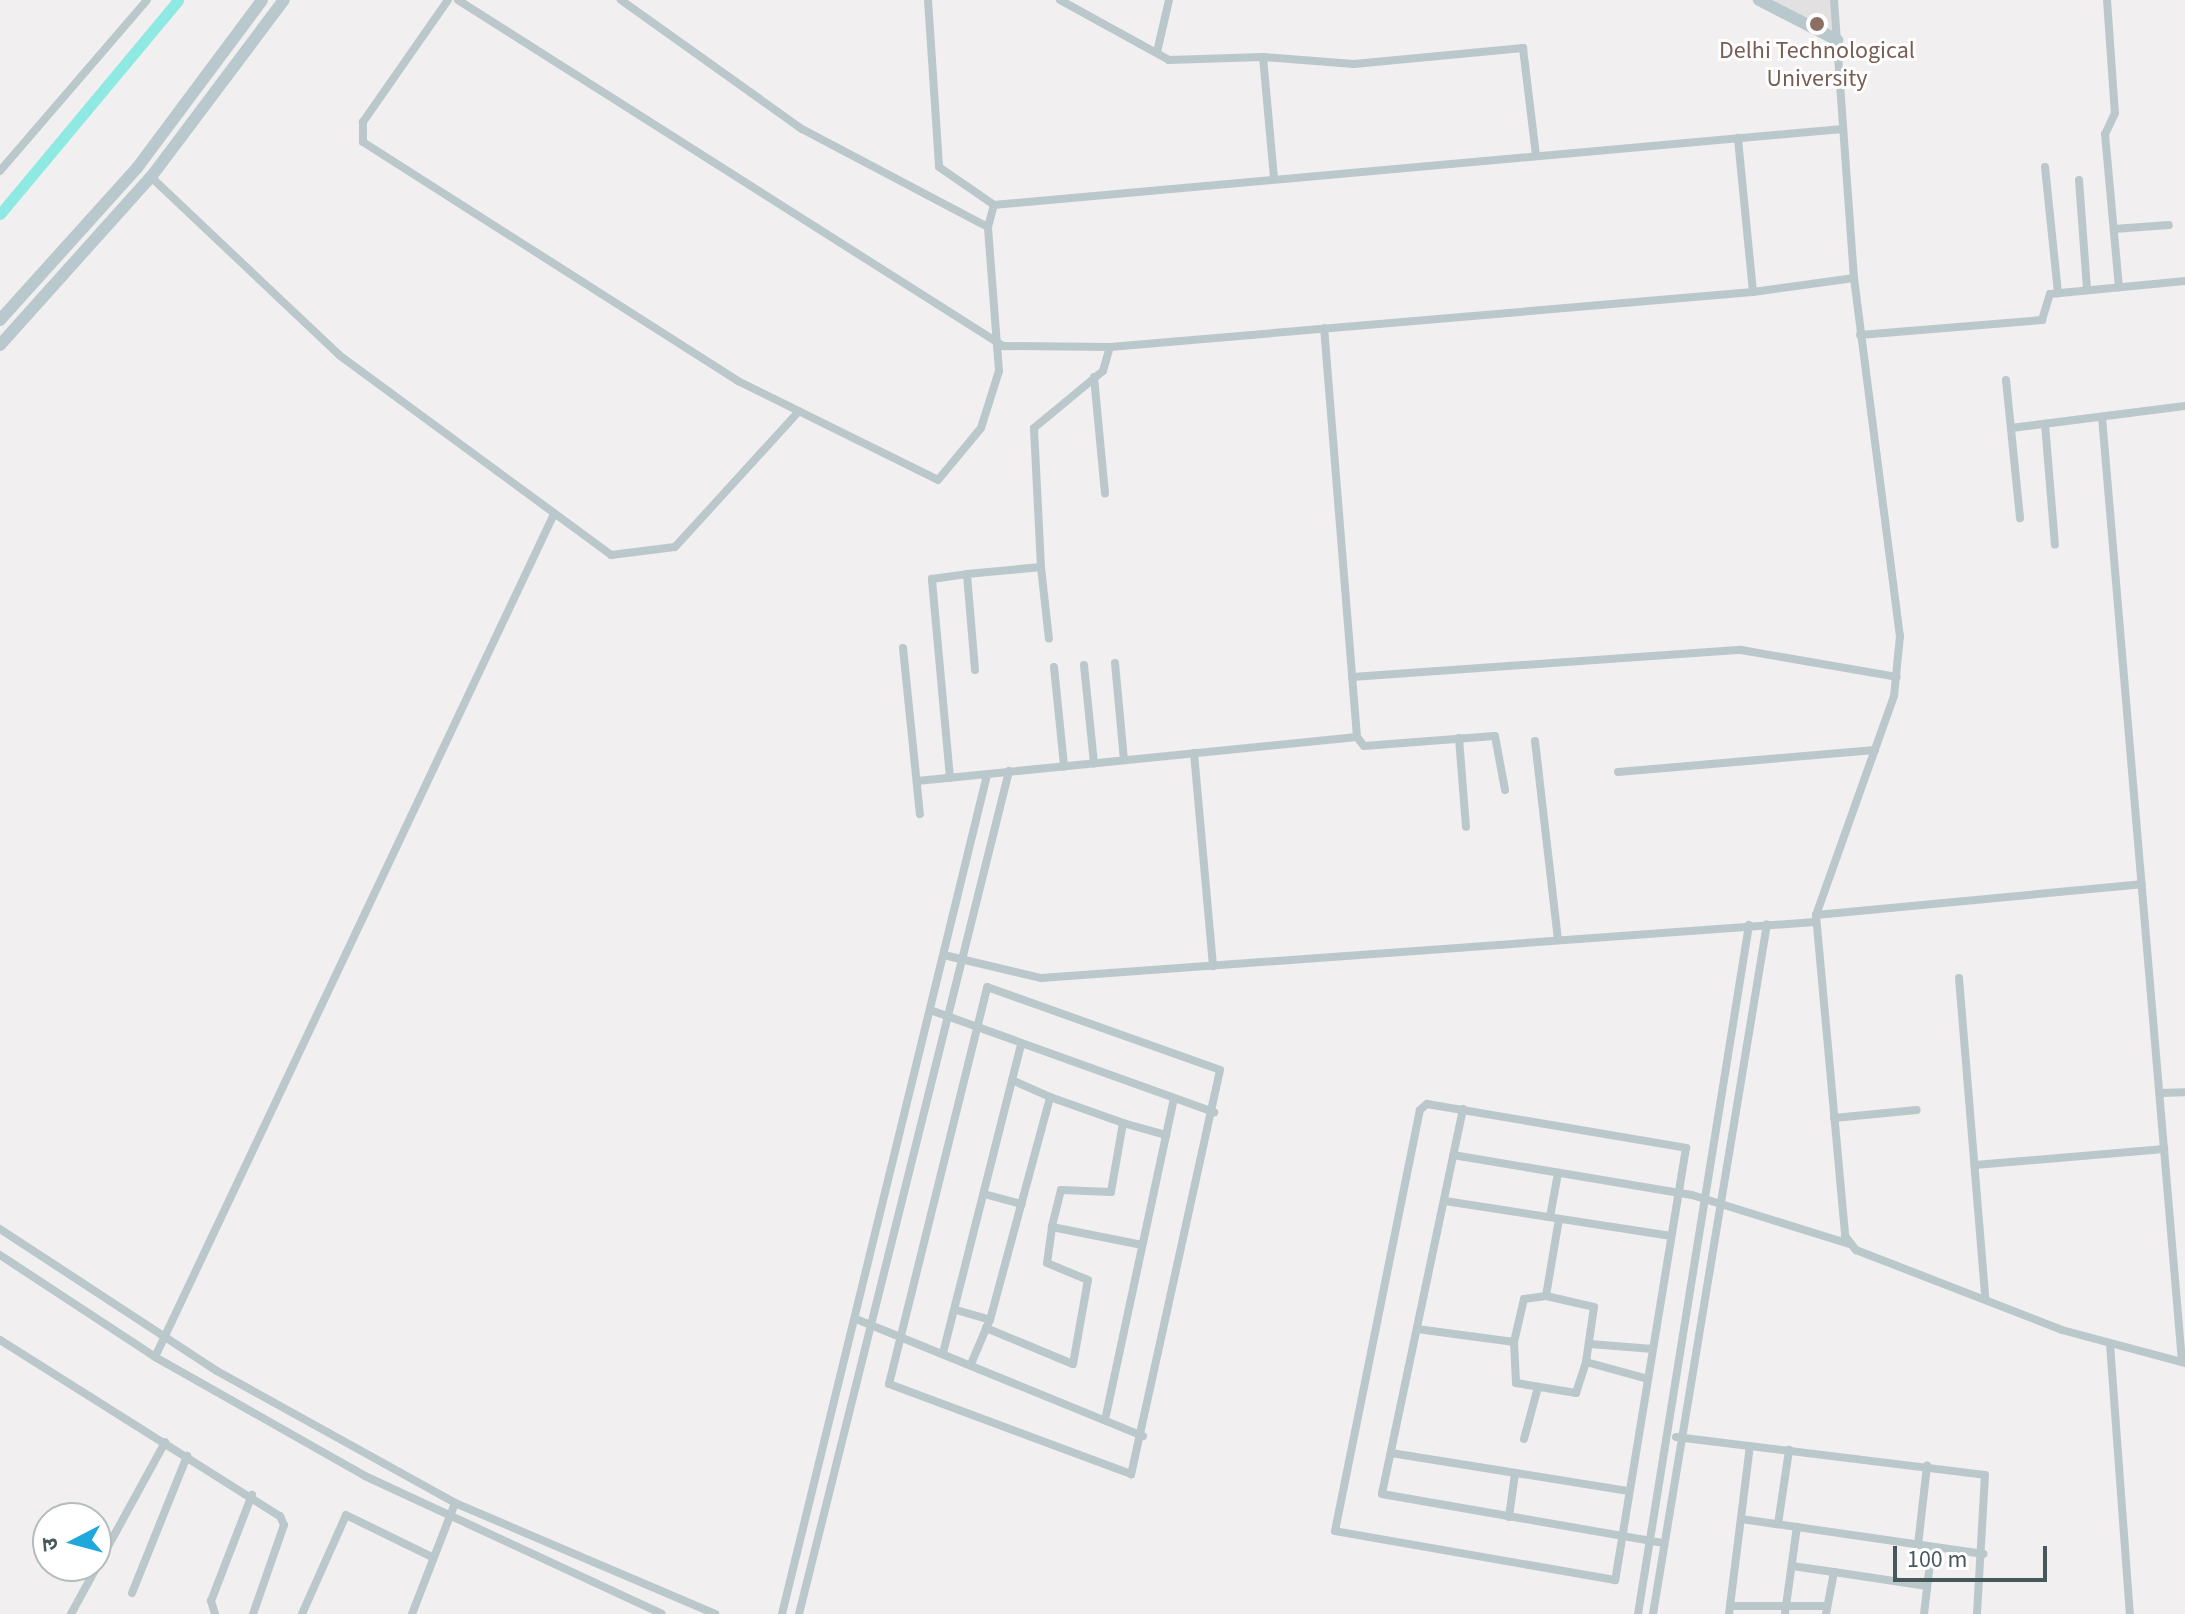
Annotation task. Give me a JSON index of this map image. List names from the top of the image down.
{
  "places": ["Delhi Technological University"],
  "scale_bar": "100 m",
  "north": "left"
}
